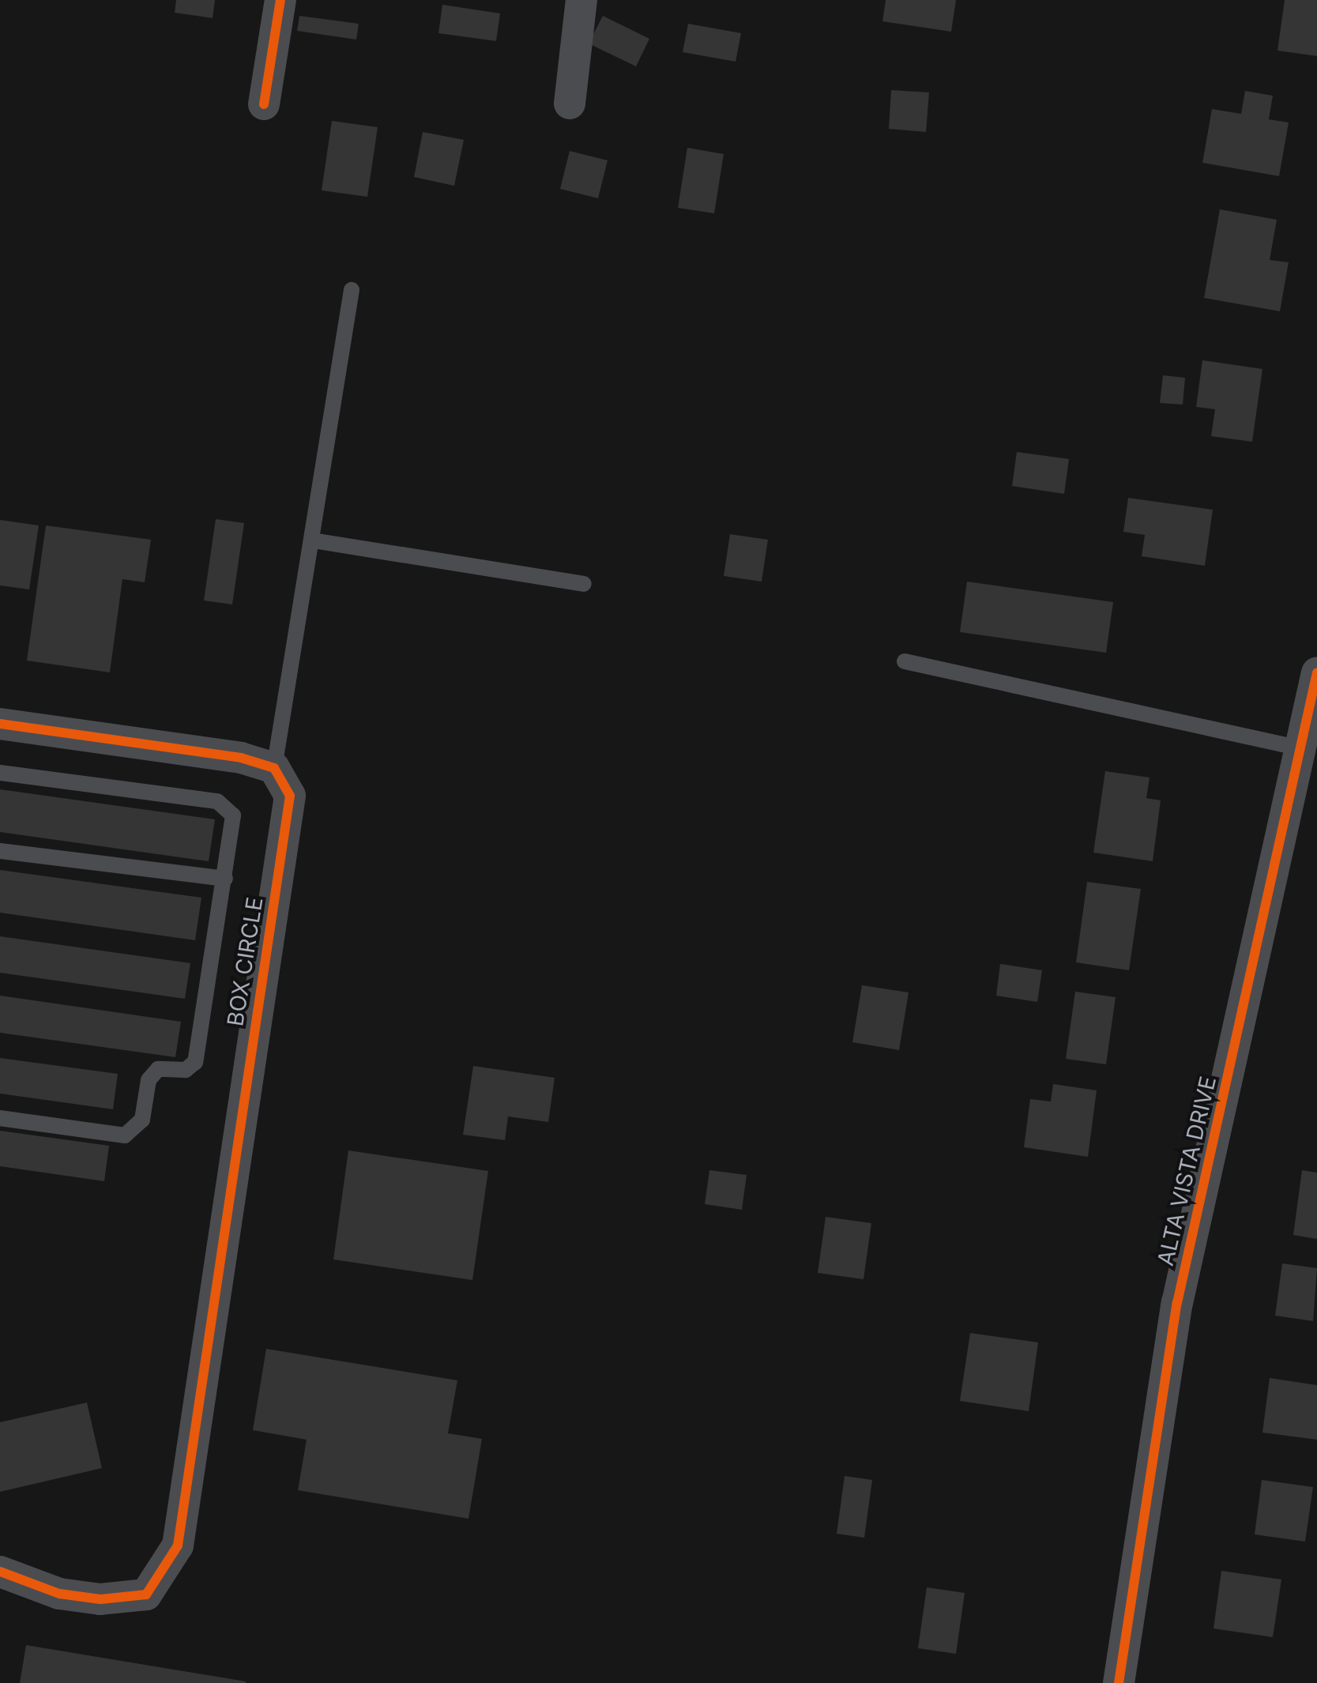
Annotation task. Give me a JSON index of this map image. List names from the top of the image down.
{
  "streets": {
    "street": ["BOX CIRCLE", "ALTA VISTA DRIVE"]
  }
}
